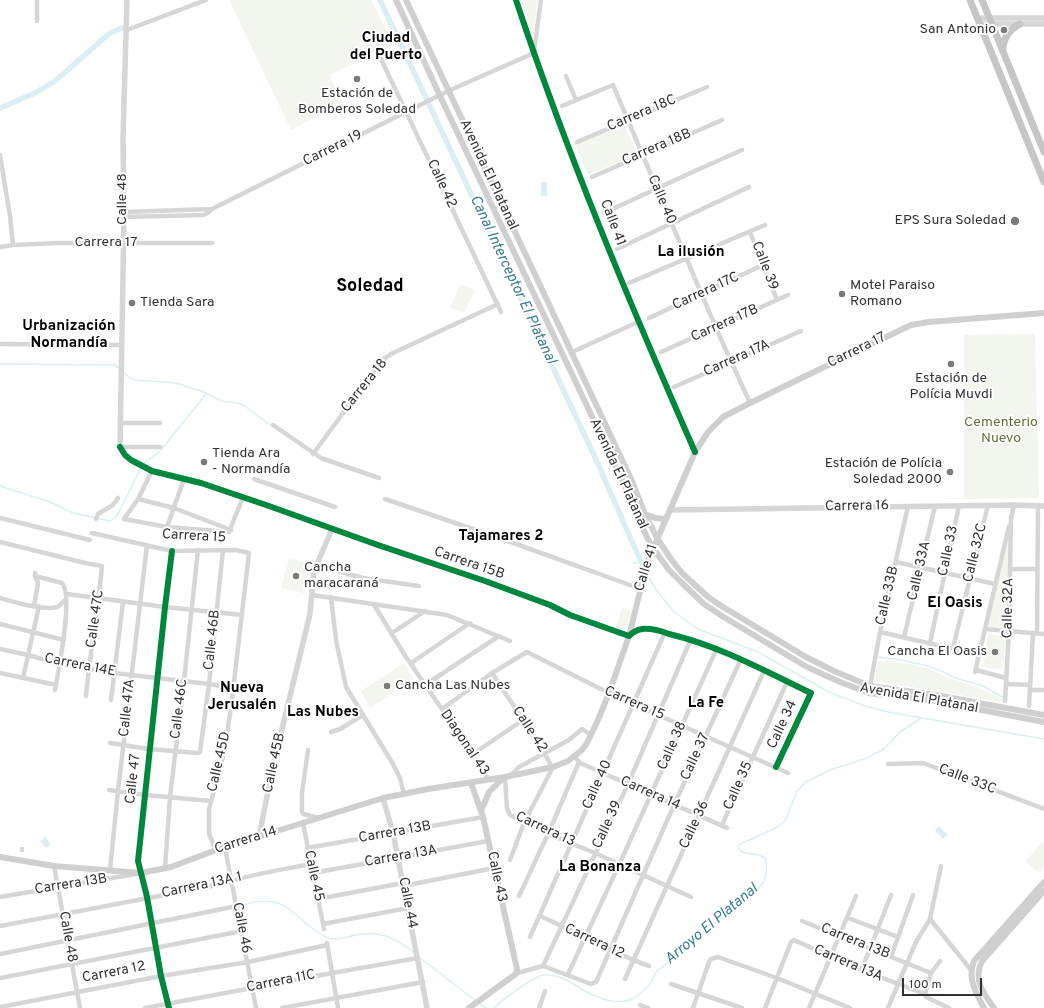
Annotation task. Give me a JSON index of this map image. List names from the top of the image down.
{
  "streets": {
    "main road": [
      "Avenida El Platanal",
      "Calle 41",
      "Carrera 17",
      "Carrera 14",
      "Calle 43"
    ],
    "street": [
      "Carrera 18C",
      "Carrera 18B",
      "Carrera 19",
      "Calle 42",
      "Calle 48",
      "Calle 40",
      "Calle 39",
      "Carrera 17C",
      "Carrera 17B",
      "Carrera 17A",
      "Carrera 18",
      "Carrera 16",
      "Carrera 15",
      "Calle 33",
      "Calle 32C",
      "Carrera 15B",
      "Calle 33A",
      "Calle 33B",
      "Calle 32A",
      "Calle 47C",
      "Calle 46B",
      "Carrera 14E",
      "Calle 47A",
      "Calle 46C",
      "Calle 34",
      "Diagonal 43",
      "Calle 38",
      "Calle 37",
      "Calle 45D",
      "Calle 45B",
      "Calle 47",
      "Calle 33C",
      "Calle 35",
      "Calle 36",
      "Carrera 13",
      "Carrera 13B",
      "Carrera 13A",
      "Calle 45",
      "Carrera 13A 1",
      "Calle 44",
      "Calle 46",
      "Carrera 12",
      "Carrera 11C"
    ]
  },
  "crossings": [
    ["Carrera 18C", "Calle 40"],
    ["Carrera 18B", "Calle 40"],
    ["Carrera 19", "Avenida El Platanal"],
    ["Carrera 19", "Calle 42"],
    ["Carrera 19", "Calle 48"],
    ["Carrera 19", "Calle 41"],
    ["Avenida El Platanal", "Calle 41"],
    ["Avenida El Platanal", "Calle 33B"],
    ["Calle 42", "Carrera 18"],
    ["Calle 42", "Carrera 15"],
    ["Calle 42", "Carrera 14"],
    ["Calle 42", "Carrera 13"],
    ["Calle 48", "Carrera 17"],
    ["Calle 48", "Carrera 15B"],
    ["Calle 48", "Carrera 14"],
    ["Calle 48", "Carrera 13B"],
    ["Calle 48", "Carrera 13A 1"],
    ["Calle 48", "Carrera 12"],
    ["Calle 40", "Carrera 17"],
    ["Calle 40", "Carrera 17C"],
    ["Calle 40", "Carrera 17B"],
    ["Calle 40", "Carrera 17A"],
    ["Calle 40", "Carrera 15"],
    ["Calle 40", "Carrera 14"],
    ["Calle 40", "Carrera 13"],
    ["Calle 40", "Carrera 12"],
    ["Calle 41", "Carrera 17"],
    ["Calle 41", "Carrera 16"],
    ["Calle 41", "Carrera 15"],
    ["Calle 41", "Carrera 15B"],
    ["Calle 41", "Carrera 14"],
    ["Calle 41", "Carrera 13"],
    ["Calle 39", "Carrera 17C"],
    ["Calle 39", "Carrera 17B"],
    ["Calle 39", "Carrera 15"],
    ["Calle 39", "Carrera 14"],
    ["Calle 39", "Carrera 13"],
    ["Calle 39", "Carrera 12"],
    ["Carrera 16", "Calle 33"],
    ["Carrera 16", "Calle 32C"],
    ["Carrera 16", "Calle 33A"],
    ["Carrera 16", "Calle 33B"],
    ["Carrera 15", "Calle 46B"],
    ["Carrera 15", "Calle 47A"],
    ["Carrera 15", "Calle 46C"],
    ["Carrera 15", "Calle 34"],
    ["Carrera 15", "Calle 38"],
    ["Carrera 15", "Calle 37"],
    ["Carrera 15", "Calle 45D"],
    ["Carrera 15", "Calle 47"],
    ["Carrera 15", "Calle 35"],
    ["Carrera 15", "Calle 36"],
    ["Carrera 15B", "Calle 45B"],
    ["Calle 47C", "Carrera 14E"],
    ["Calle 46B", "Carrera 14E"],
    ["Calle 46B", "Calle 46C"],
    ["Carrera 14E", "Calle 47A"],
    ["Carrera 14E", "Calle 46C"],
    ["Carrera 14E", "Calle 45D"],
    ["Carrera 14E", "Calle 47"],
    ["Calle 47A", "Carrera 14"],
    ["Calle 46C", "Carrera 14"],
    ["Calle 34", "Calle 35"],
    ["Diagonal 43", "Carrera 14"],
    ["Calle 38", "Calle 37"],
    ["Calle 38", "Carrera 14"],
    ["Calle 38", "Carrera 13"],
    ["Calle 38", "Carrera 12"],
    ["Calle 37", "Carrera 14"],
    ["Calle 37", "Carrera 13"],
    ["Calle 37", "Carrera 12"],
    ["Calle 45D", "Carrera 14"],
    ["Calle 45B", "Carrera 14"],
    ["Calle 47", "Carrera 14"],
    ["Calle 47", "Carrera 13B"],
    ["Calle 47", "Carrera 13A 1"],
    ["Calle 47", "Carrera 12"],
    ["Calle 47", "Carrera 11C"],
    ["Calle 35", "Carrera 14"],
    ["Carrera 14", "Calle 36"],
    ["Carrera 14", "Carrera 13"],
    ["Carrera 14", "Carrera 13B"],
    ["Carrera 14", "Calle 45"],
    ["Carrera 14", "Calle 43"],
    ["Carrera 14", "Calle 44"],
    ["Carrera 14", "Calle 46"],
    ["Calle 36", "Carrera 13"],
    ["Calle 36", "Carrera 12"],
    ["Carrera 13B", "Calle 45"],
    ["Carrera 13B", "Calle 43"],
    ["Carrera 13B", "Calle 44"],
    ["Carrera 13A", "Calle 45"],
    ["Carrera 13A", "Calle 43"],
    ["Carrera 13A", "Calle 44"],
    ["Calle 45", "Carrera 13A 1"],
    ["Calle 45", "Calle 44"],
    ["Carrera 13A 1", "Calle 46"],
    ["Calle 44", "Carrera 11C"],
    ["Calle 46", "Carrera 12"],
    ["Calle 46", "Carrera 11C"],
    ["Carrera 12", "Carrera 11C"]
  ],
  "districts": [
    "Ciudad del Puerto",
    "La ilusión",
    "Soledad",
    "Urbanización Normandía",
    "Tajamares 2",
    "El Oasis",
    "Nueva Jerusalén",
    "La Fe",
    "Las Nubes",
    "La Bonanza"
  ],
  "water": ["Canal Interceptor El Platanal", "Arroyo El Platanal"],
  "parks": ["Cementerio Nuevo"],
  "places": [
    "San Antonio",
    "Estación de Bomberos Soledad",
    "EPS Sura Soledad",
    "Motel Paraiso Romano",
    "Tienda Sara",
    "Estación de Polícia Muvdi",
    "Tienda Ara - Normandía",
    "Estación de Polícia Soledad 2000",
    "Cancha maracaraná",
    "Cancha El Oasis",
    "Cancha Las Nubes"
  ],
  "scale_bar": "100 m"
}
